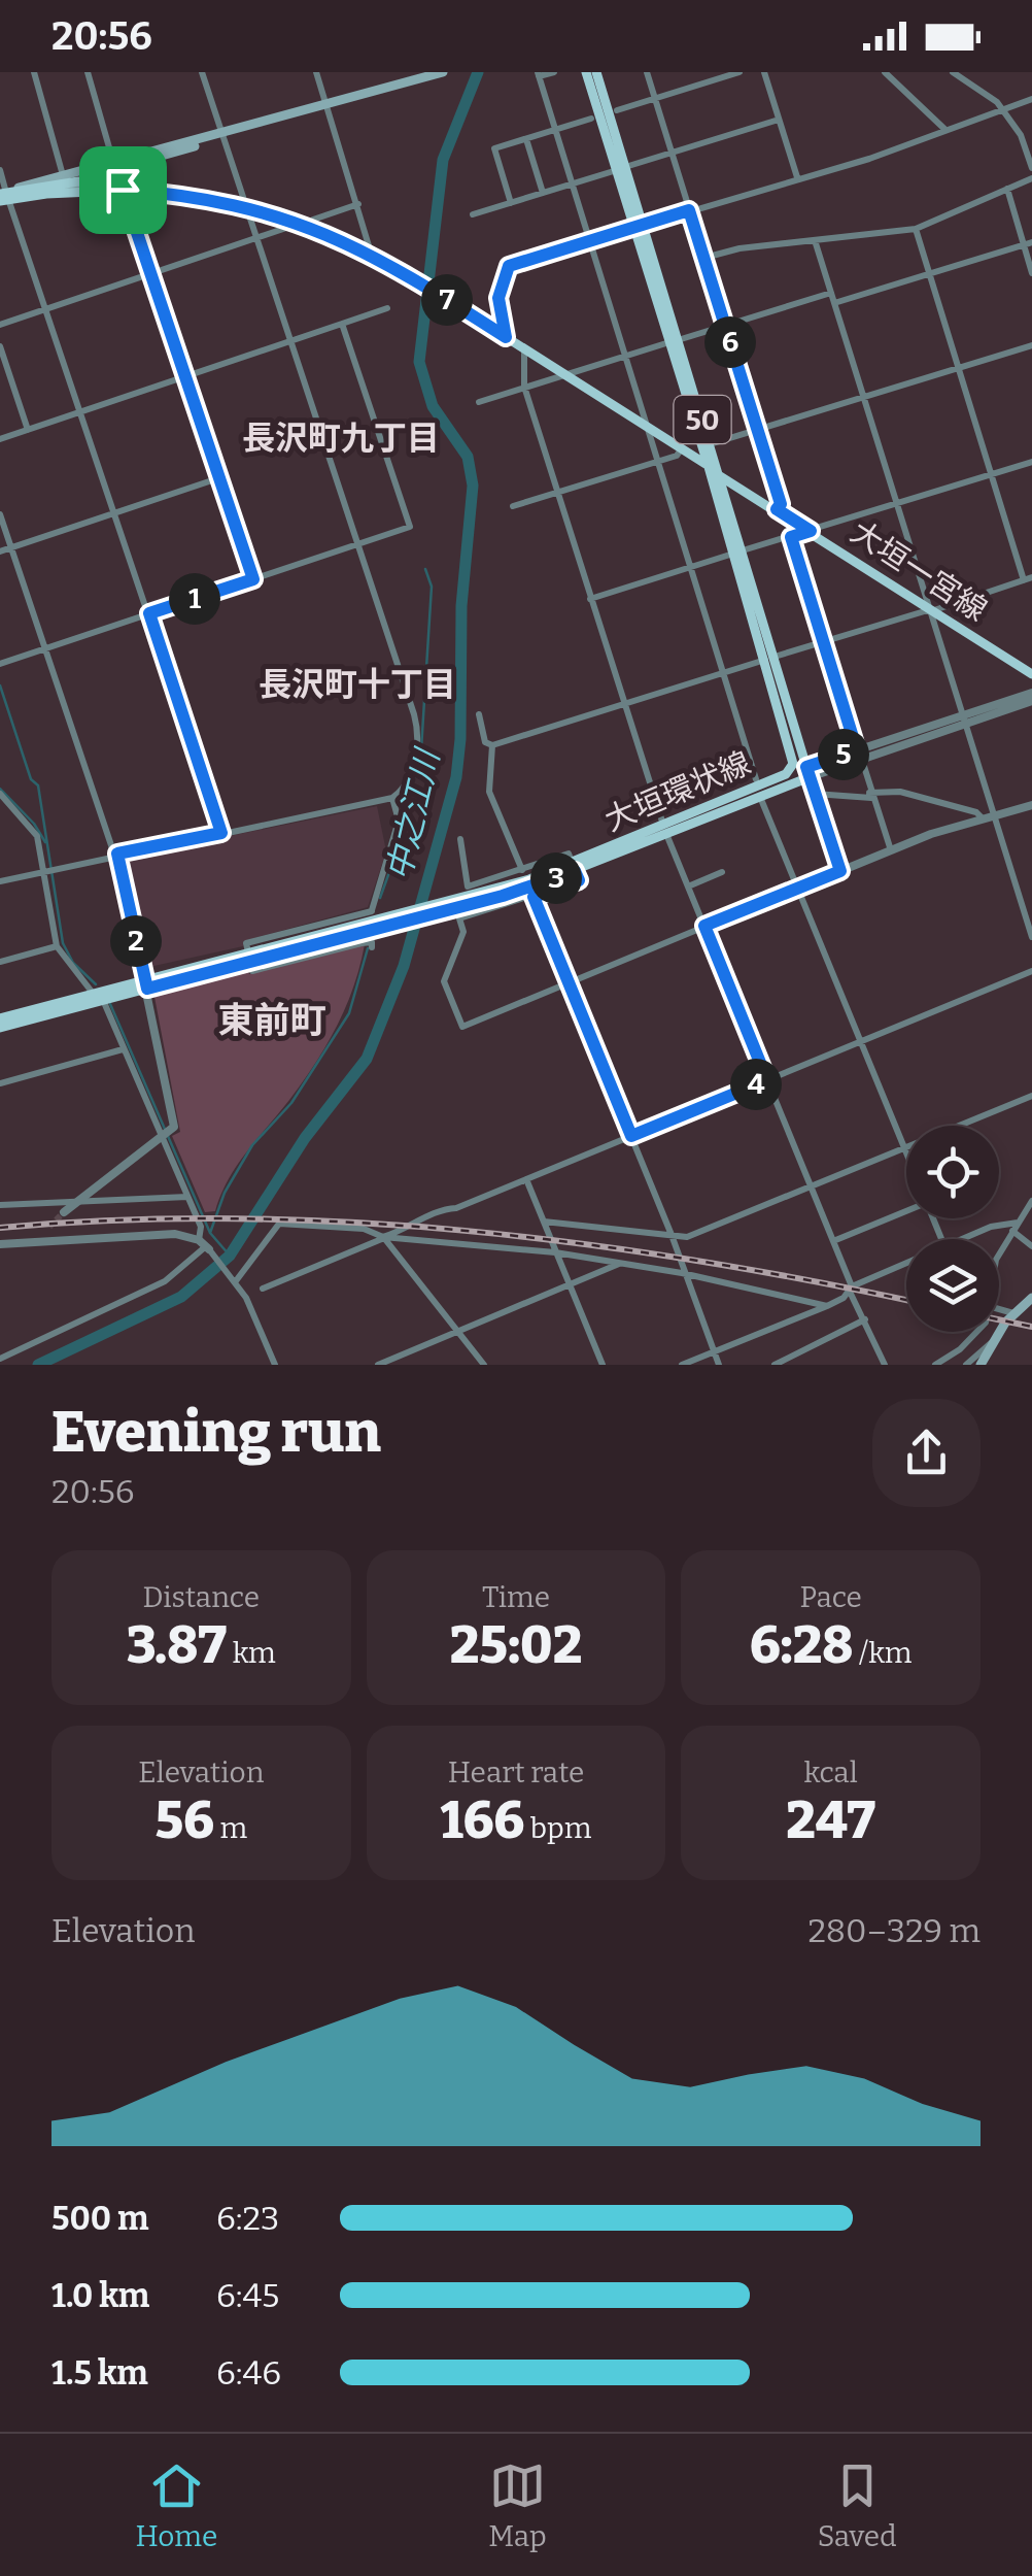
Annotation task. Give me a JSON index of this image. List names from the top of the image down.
{
  "streets": {
    "main road": ["50", "大垣一宮線", "大垣環状線"]
  },
  "crossings": [
    ["50", "大垣環状線"],
    ["大垣一宮線", "大垣環状線"]
  ],
  "districts": ["長沢町九丁目", "長沢町十丁目", "東前町"],
  "water": ["中之江川"],
  "page": {
    "status": "20:56",
    "pins": [
      "7",
      "6",
      "1",
      "5",
      "3",
      "2",
      "4"
    ],
    "heading": ["Evening run", "20:56"],
    "stats": [
      ["Distance", "3.87 km"],
      ["Time", "25:02"],
      ["Pace", "6:28 /km"],
      ["Elevation", "56 m"],
      ["Heart rate", "166 bpm"],
      ["kcal", "247"]
    ],
    "chart": ["Elevation", "280–329 m"],
    "list": [
      {
        "name": "500 m",
        "note": "6:23"
      },
      {
        "name": "1.0 km",
        "note": "6:45"
      },
      {
        "name": "1.5 km",
        "note": "6:46"
      }
    ],
    "tabs": ["Home", "Map", "Saved"]
  }
}
